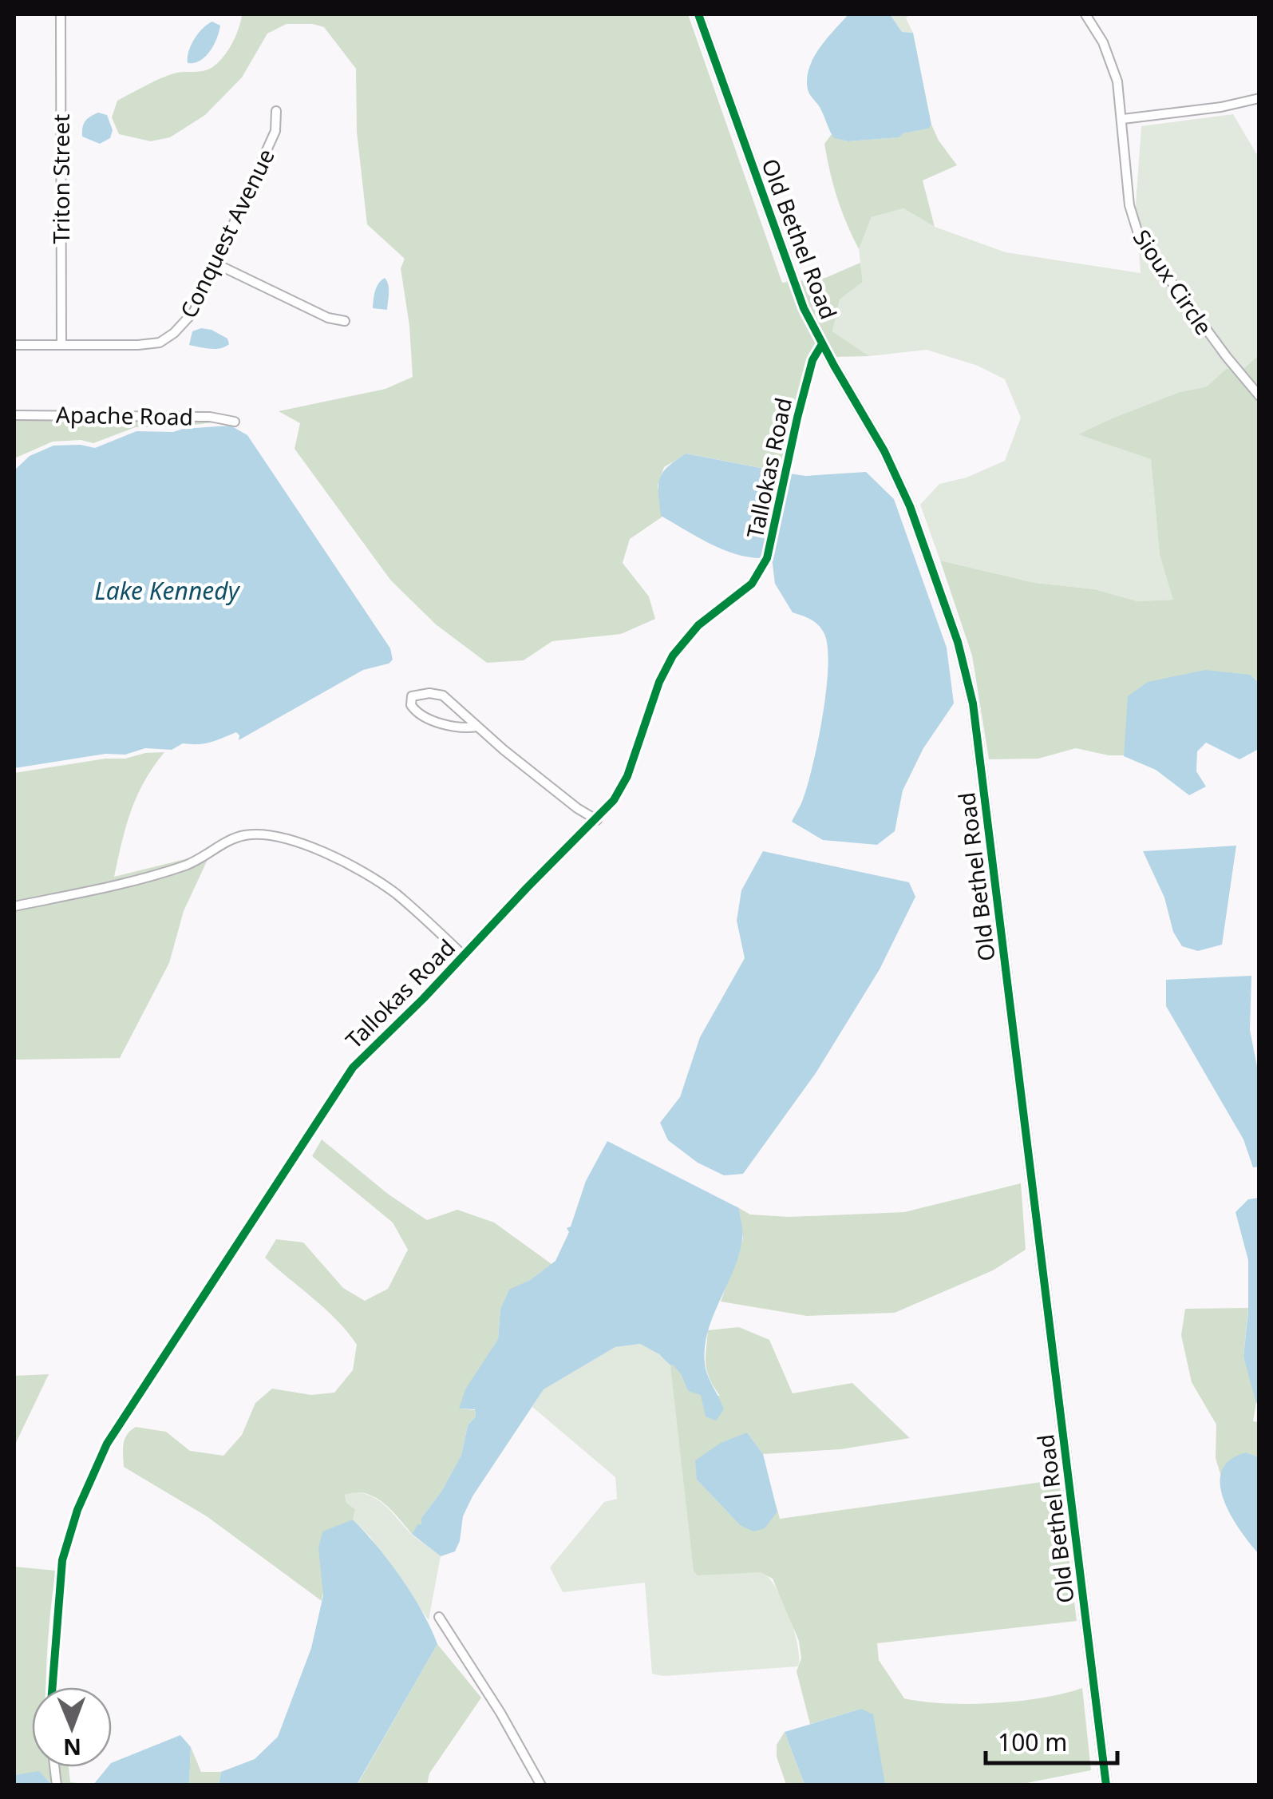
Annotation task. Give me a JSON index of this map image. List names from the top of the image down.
{
  "streets": {
    "street": [
      "Triton Street",
      "Conquest Avenue",
      "Old Bethel Road",
      "Sioux Circle",
      "Apache Road",
      "Tallokas Road"
    ]
  },
  "crossings": [
    ["Triton Street", "Conquest Avenue"],
    ["Old Bethel Road", "Tallokas Road"]
  ],
  "water": ["Lake Kennedy"],
  "scale_bar": "100 m",
  "north": "bottom"
}
